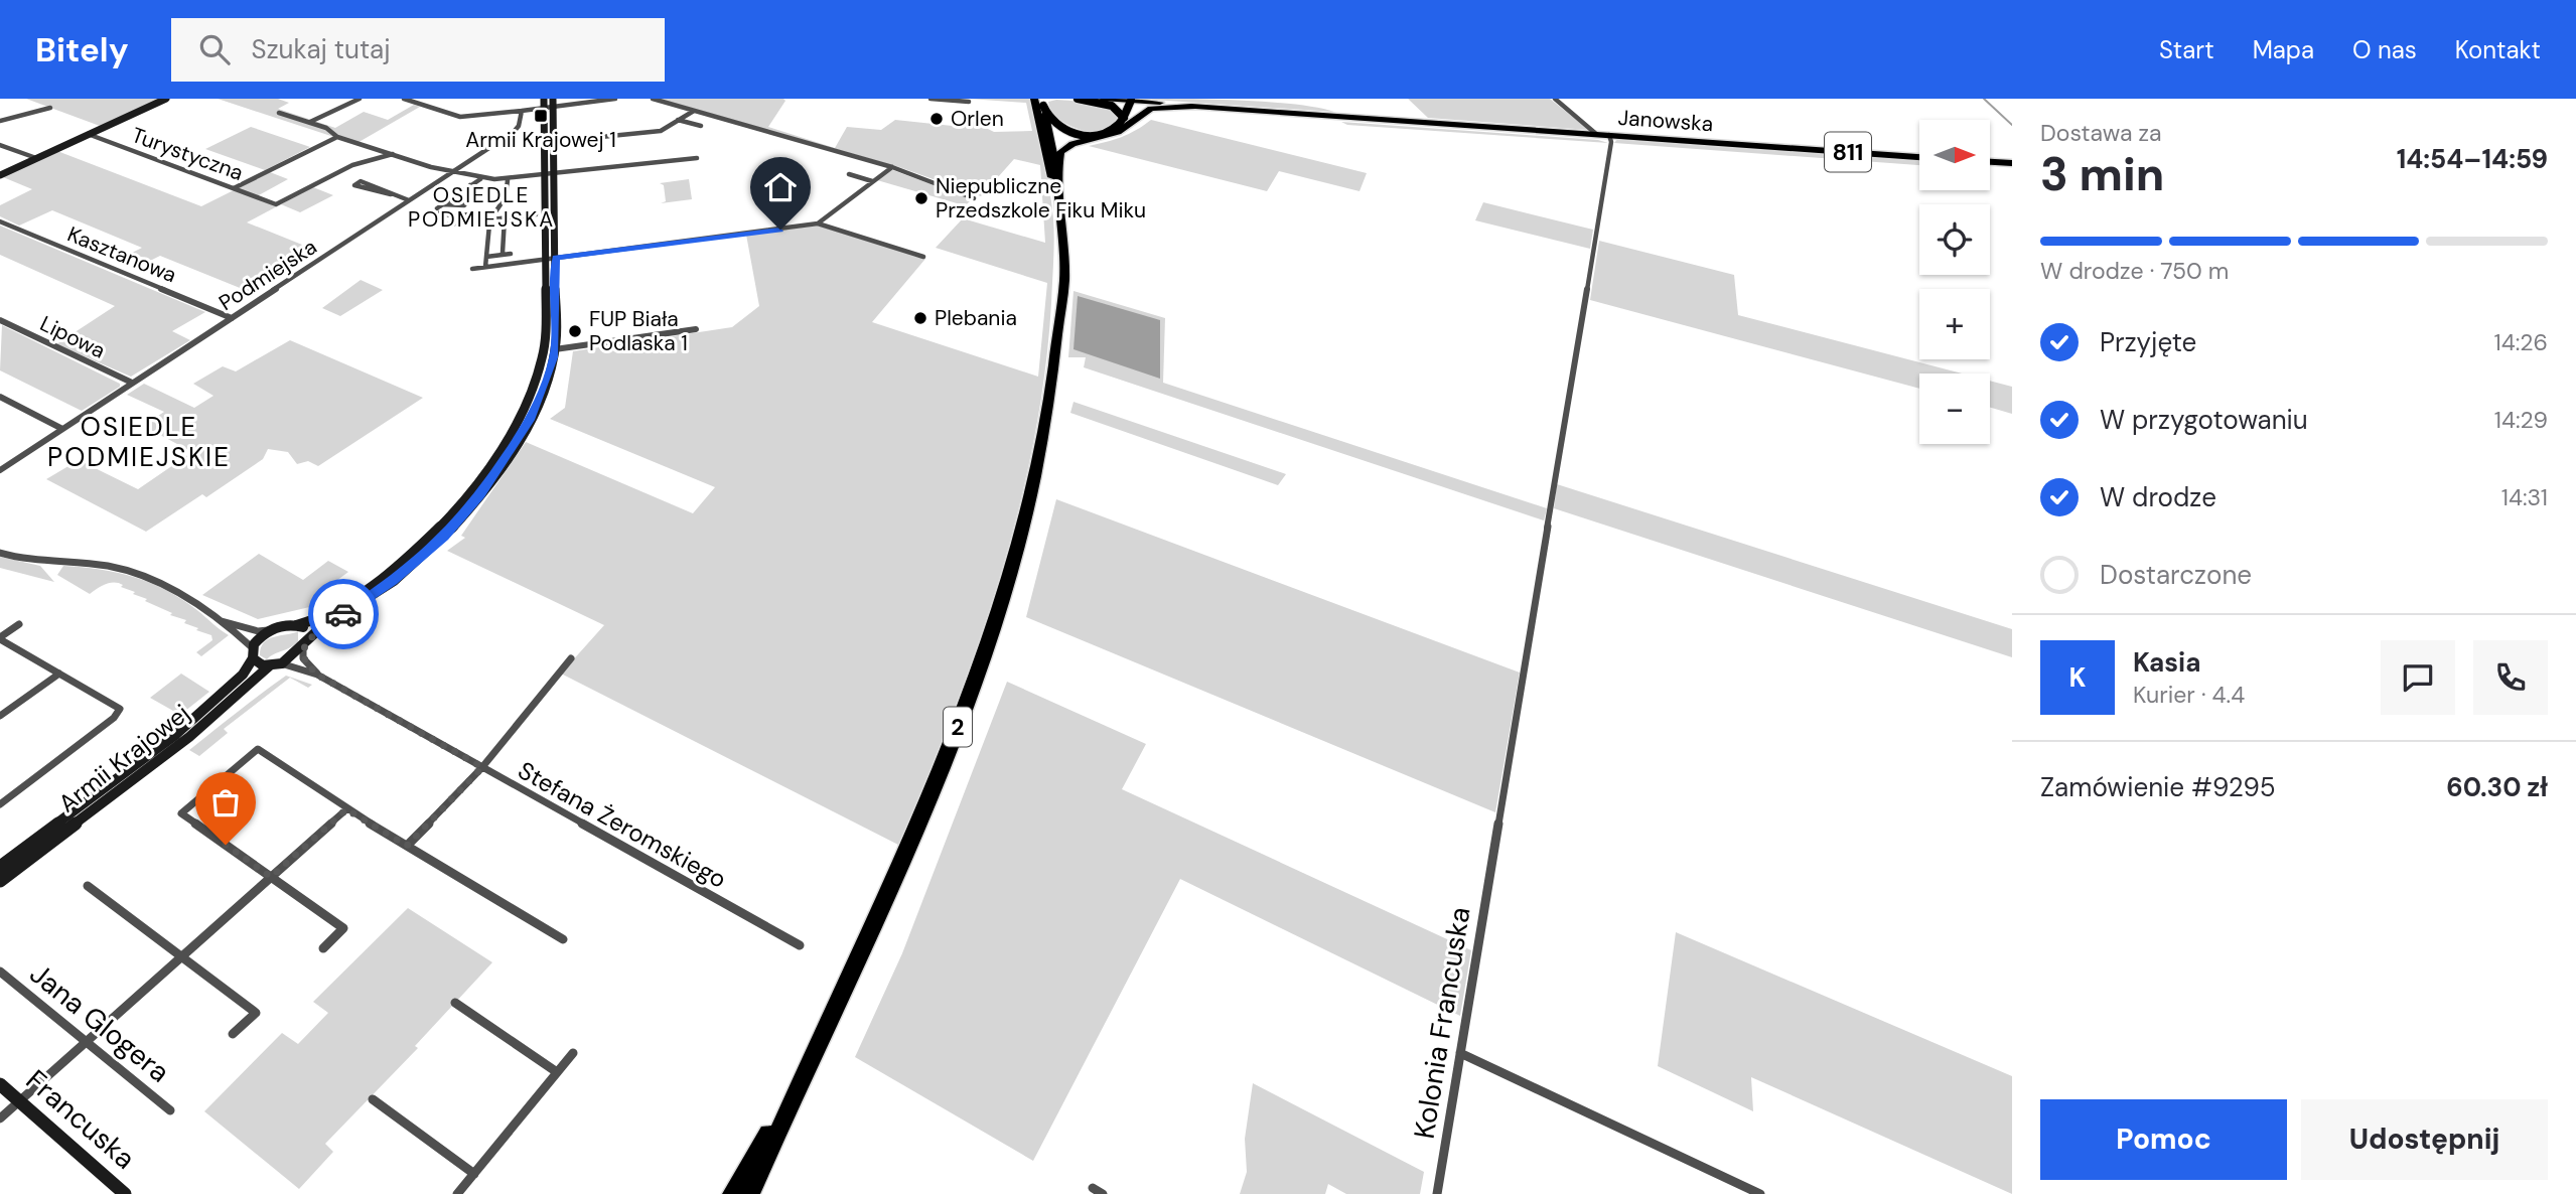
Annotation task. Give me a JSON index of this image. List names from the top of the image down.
{
  "streets": {
    "highway": ["Janowska", "811", "2"],
    "street": [
      "Turystyczna",
      "Kasztanowa",
      "Podmiejska",
      "Lipowa",
      "Armii Krajowej",
      "Stefana Żeromskiego",
      "Jana Glogera",
      "Kolonia Francuska",
      "Francuska"
    ]
  },
  "crossings": [
    ["Janowska", "Kolonia Francuska"],
    ["Kasztanowa", "Podmiejska"],
    ["Podmiejska", "Lipowa"],
    ["Armii Krajowej", "Stefana Żeromskiego"]
  ],
  "districts": ["OSIEDLE PODMIEJSKA", "OSIEDLE PODMIEJSKIE"],
  "places": {
    "transit": ["Armii Krajowej 1"],
    "other": [
      "Orlen",
      "Niepubliczne Przedszkole Fiku Miku",
      "Plebania",
      "FUP Biała Podlaska 1"
    ]
  },
  "north": "right",
  "page": {
    "header": "Bitely",
    "search": "Szukaj tutaj",
    "nav": [
      "Start",
      "Mapa",
      "O nas",
      "Kontakt"
    ],
    "heading": ["3 min", "Dostawa za", "14:54–14:59"],
    "panel": [
      "Kasia",
      "Kurier · 4.4",
      "Zamówienie #9295",
      "60.30 zł"
    ],
    "map_buttons": ["+", "−"],
    "bar": "W drodze · 750 m",
    "list": [
      ["Przyjęte", "14:26"],
      ["W przygotowaniu", "14:29"],
      ["W drodze", "14:31"],
      "Dostarczone"
    ],
    "round": "K",
    "buttons": ["Pomoc", "Udostępnij"]
  }
}
